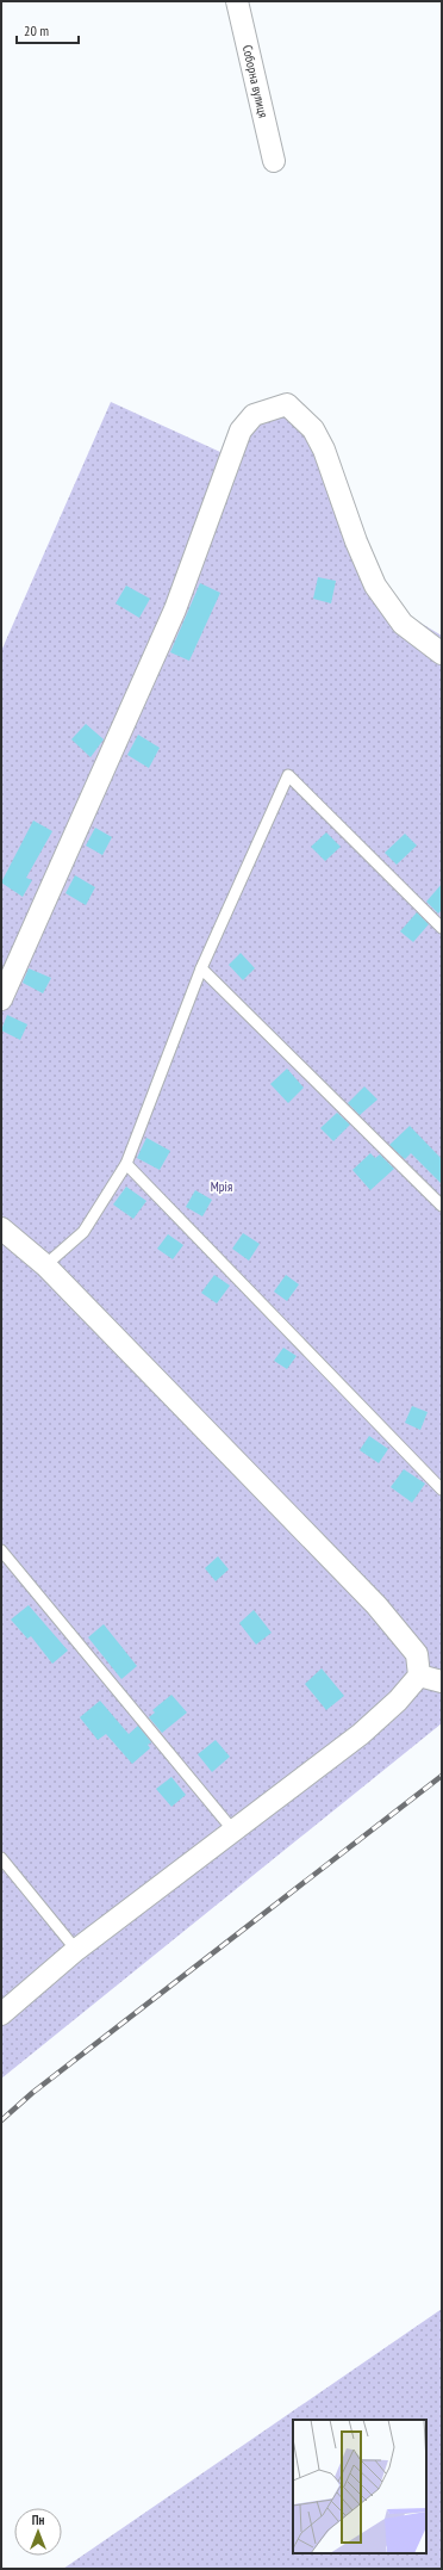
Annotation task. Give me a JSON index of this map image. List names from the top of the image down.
{
  "streets": {
    "street": ["Соборна вулиця"]
  },
  "parks": ["Мрія"],
  "scale_bar": "20 m",
  "north": "top"
}
